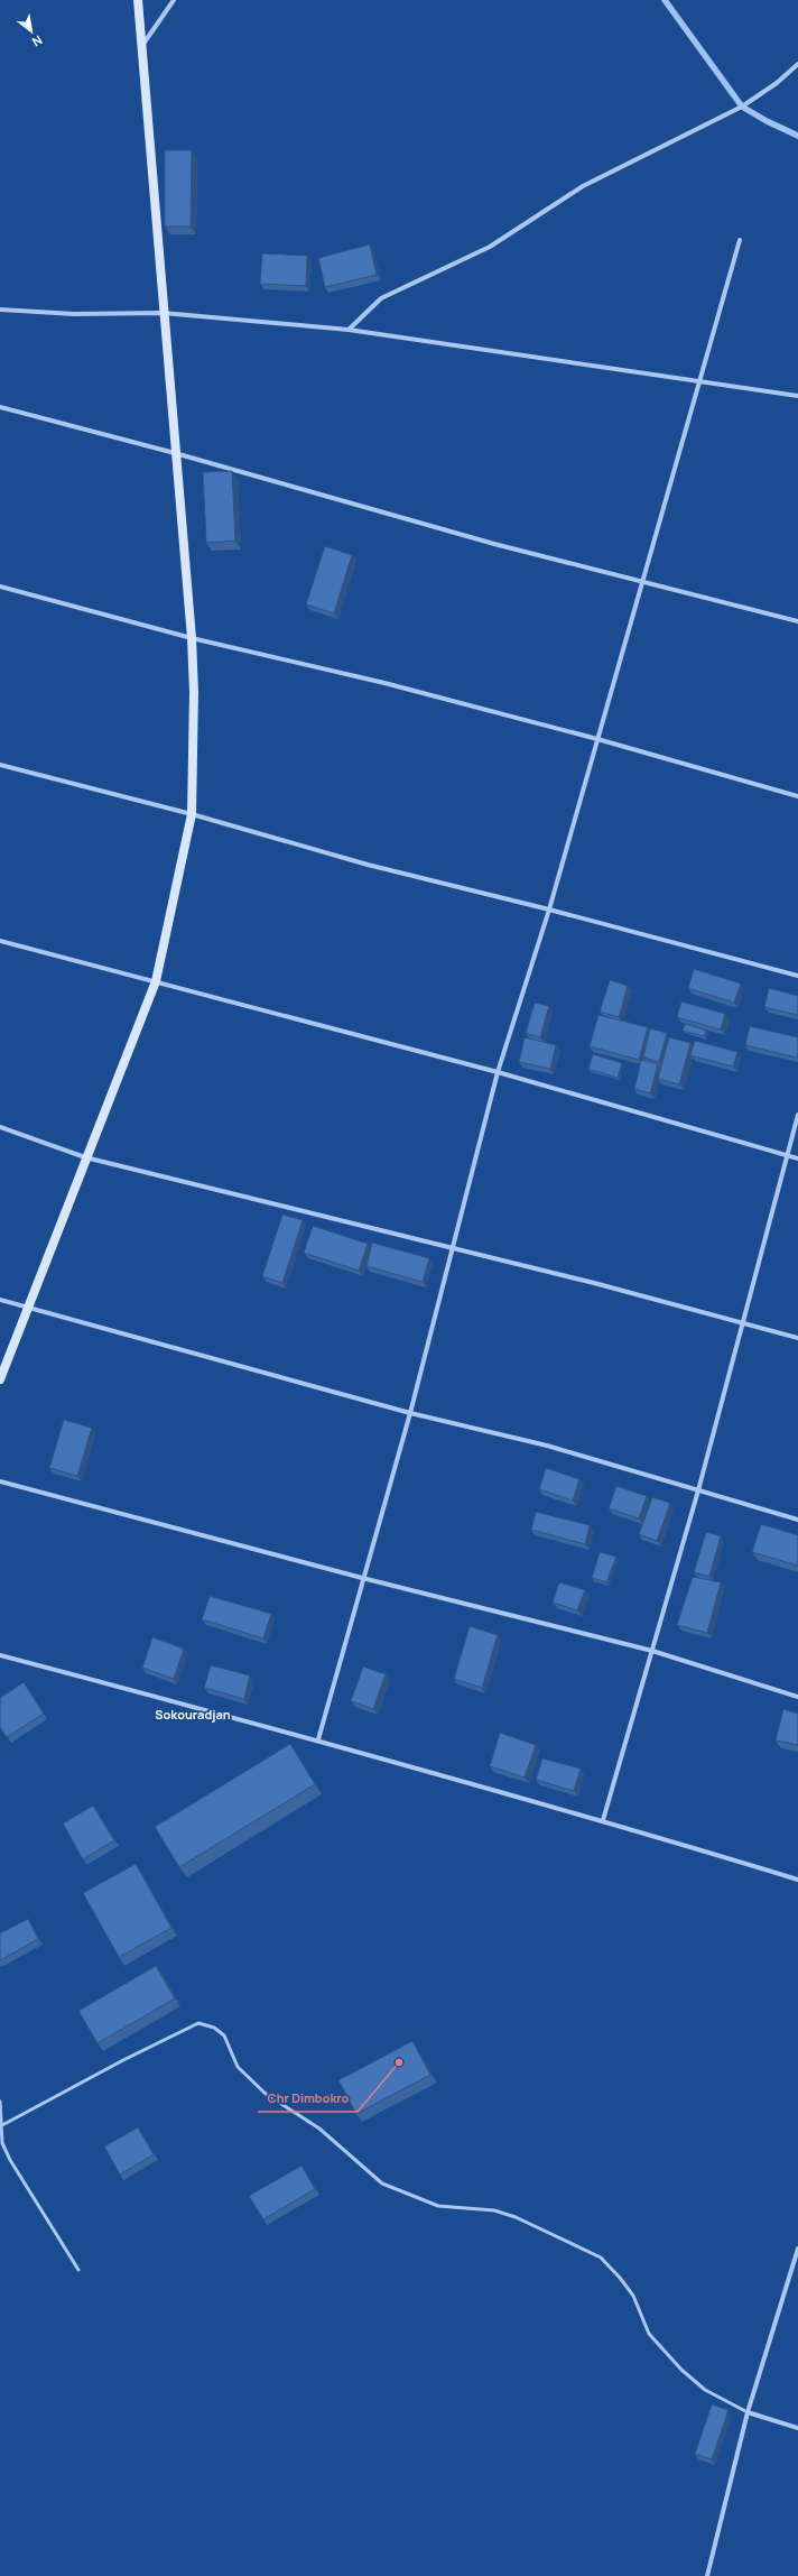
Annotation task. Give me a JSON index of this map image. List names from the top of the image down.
{
  "districts": ["Sokouradjan"],
  "places": ["Chr Dimbokro"],
  "north": "bottom right"
}
